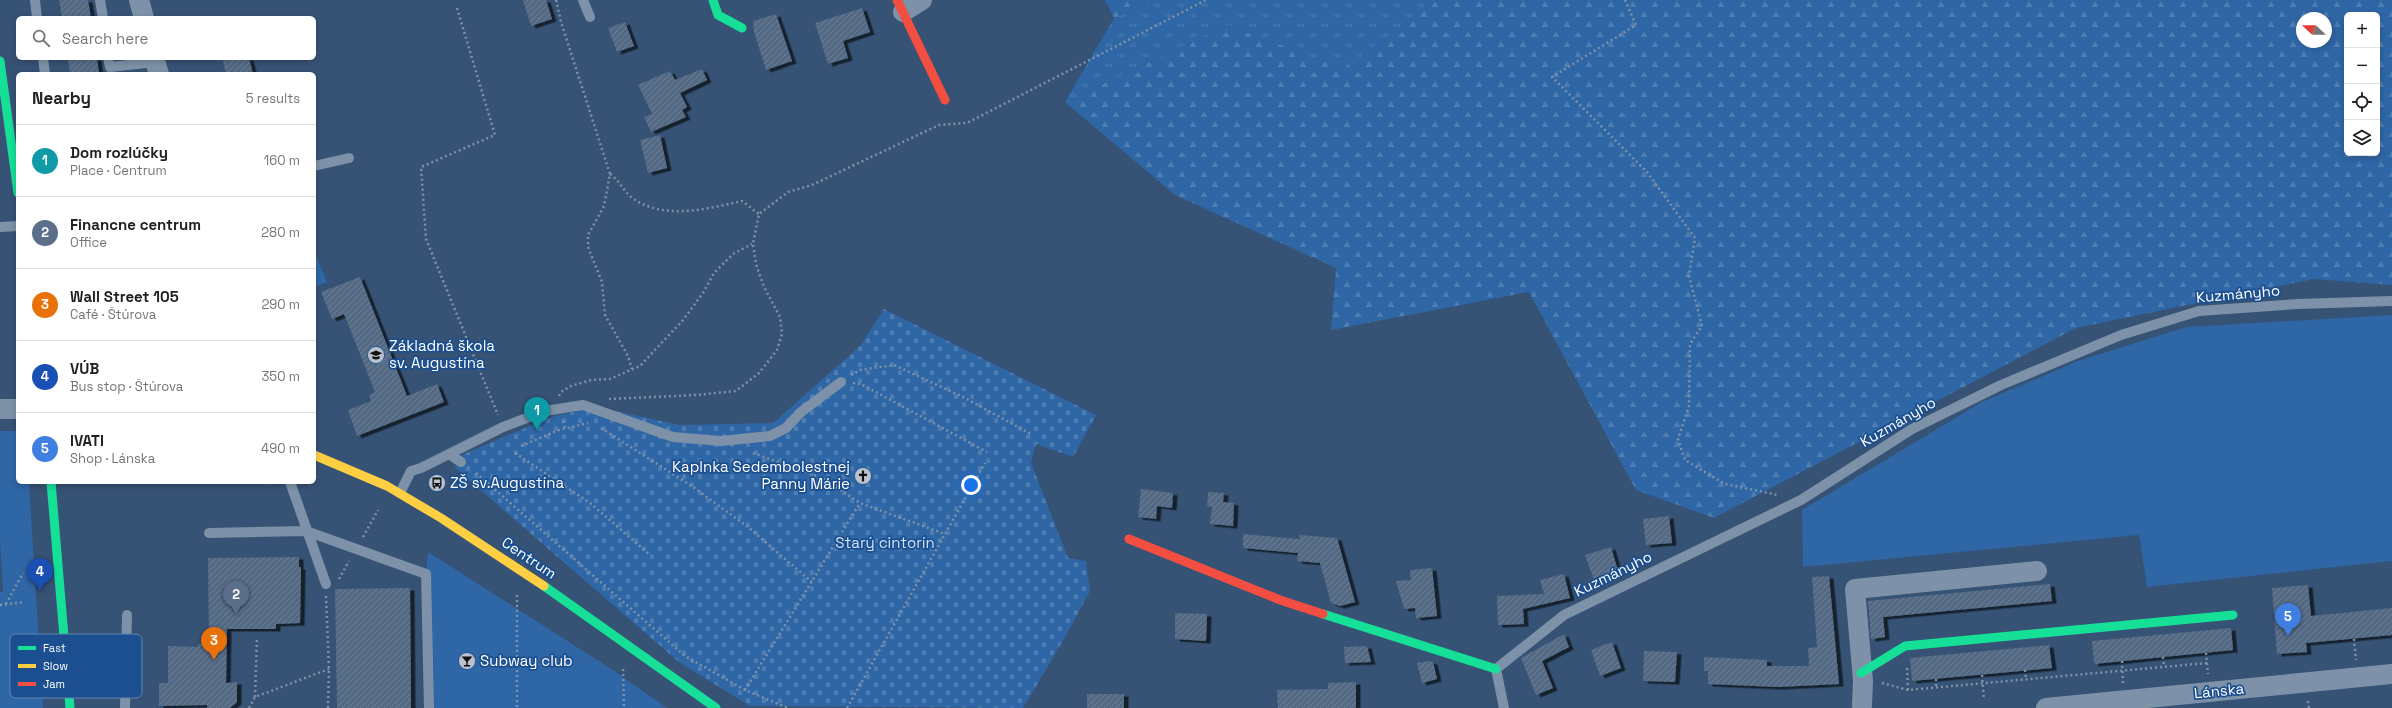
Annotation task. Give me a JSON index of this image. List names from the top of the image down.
{
  "streets": {
    "street": ["Centrum", "Lánska"],
    "lane": ["Kuzmányho"]
  },
  "parks": ["Starý cintorín"],
  "places": {
    "school or university": ["Základná škola sv. Augustína"],
    "church": ["Kaplnka Sedembolestnej Panny Márie"],
    "bus stop": ["ZŠ sv.Augustína"],
    "bar": ["Subway club"]
  },
  "legend": ["Fast", "Slow", "Jam"],
  "north": "left",
  "page": {
    "map_buttons": ["+", "−"],
    "search": "Search here",
    "heading": ["Nearby", "5 results"],
    "list": [
      {
        "mark": "1",
        "name": "Dom rozlúčky",
        "note": "Place · Centrum",
        "value": "160 m"
      },
      {
        "mark": "2",
        "name": "Financne centrum",
        "note": "Office",
        "value": "280 m"
      },
      {
        "mark": "3",
        "name": "Wall Street 105",
        "note": "Café · Štúrova",
        "value": "290 m"
      },
      {
        "mark": "4",
        "name": "VÚB",
        "note": "Bus stop · Štúrova",
        "value": "350 m"
      },
      {
        "mark": "5",
        "name": "IVATI",
        "note": "Shop · Lánska",
        "value": "490 m"
      }
    ],
    "pins": [
      "1",
      "4",
      "2",
      "5",
      "3"
    ]
  }
}
